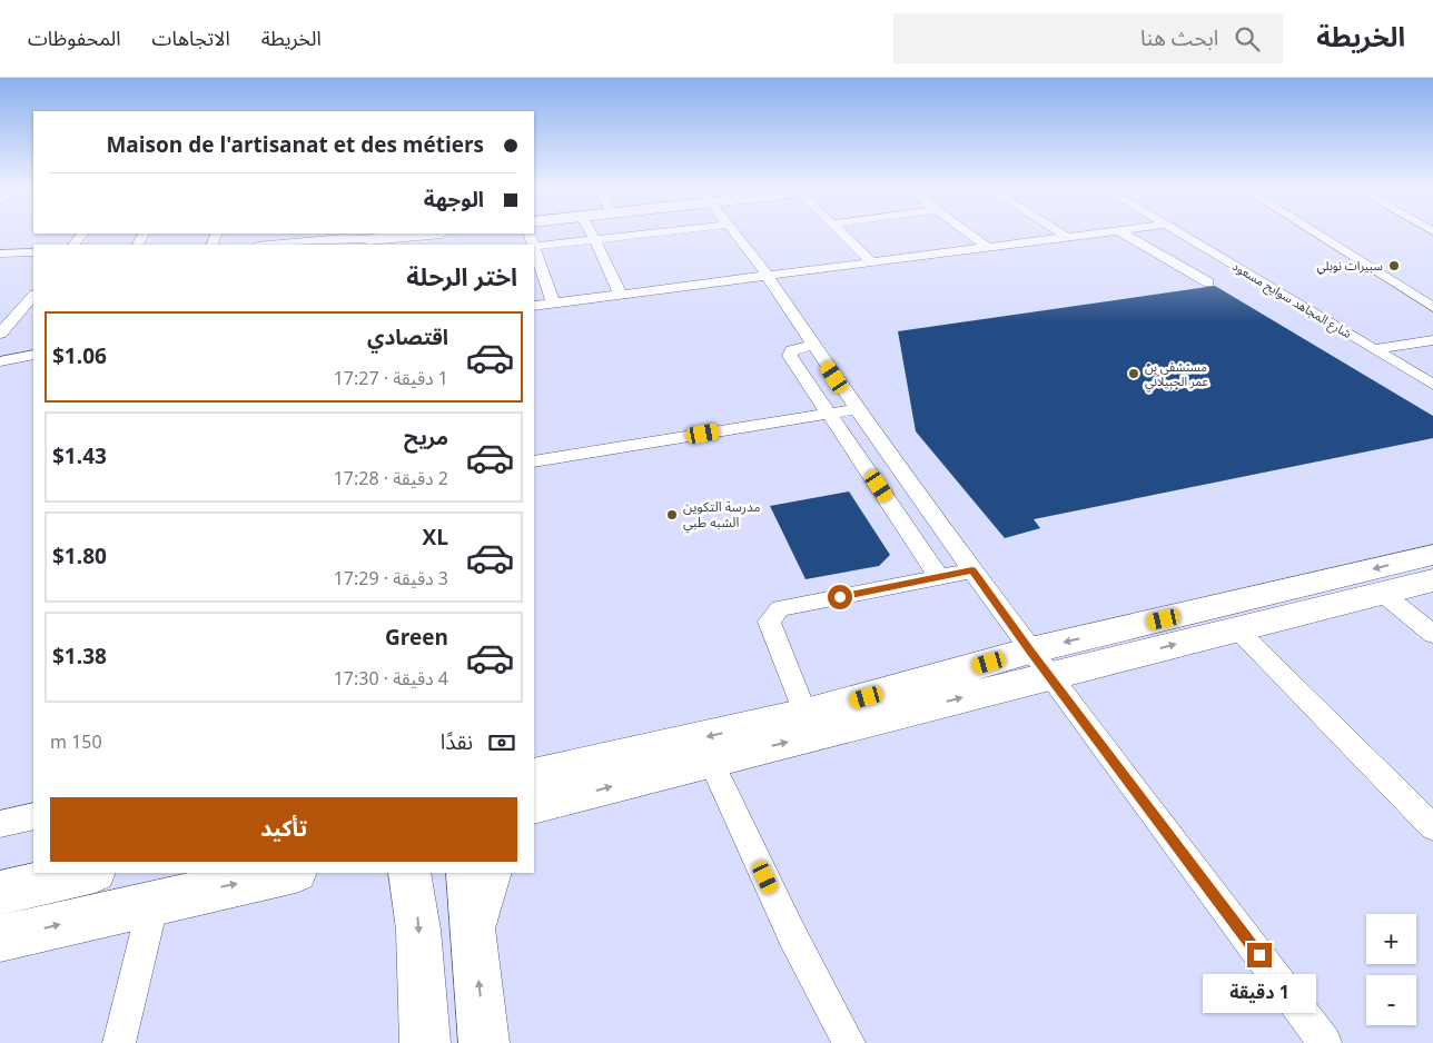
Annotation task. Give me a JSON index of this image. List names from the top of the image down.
{
  "streets": {
    "street": ["شارع المجاهد سوايح مسعود"]
  },
  "places": ["سبيرات نوبلي", "مستشفى بن عمر الجبيلاني", "مدرسة التكوين الشبه طبي"],
  "page": {
    "header": "الخريطة",
    "search": "ابحث هنا",
    "nav": ["الخريطة", "الاتجاهات", "المحفوظات"],
    "banner": ["Maison de l'artisanat et des métiers", "الوجهة"],
    "heading": "اختر الرحلة",
    "list": [
      {
        "name": "اقتصادي",
        "note": "1 دقيقة · 17:27",
        "value": "$1.06"
      },
      {
        "name": "مريح",
        "note": "2 دقيقة · 17:28",
        "value": "$1.43"
      },
      {
        "name": "XL",
        "note": "3 دقيقة · 17:29",
        "value": "$1.80"
      },
      {
        "name": "Green",
        "note": "4 دقيقة · 17:30",
        "value": "$1.38"
      }
    ],
    "pay": ["نقدًا", "150 m"],
    "buttons": "تأكيد",
    "map_buttons": ["+", "−"],
    "bubble": "1 دقيقة"
  }
}
